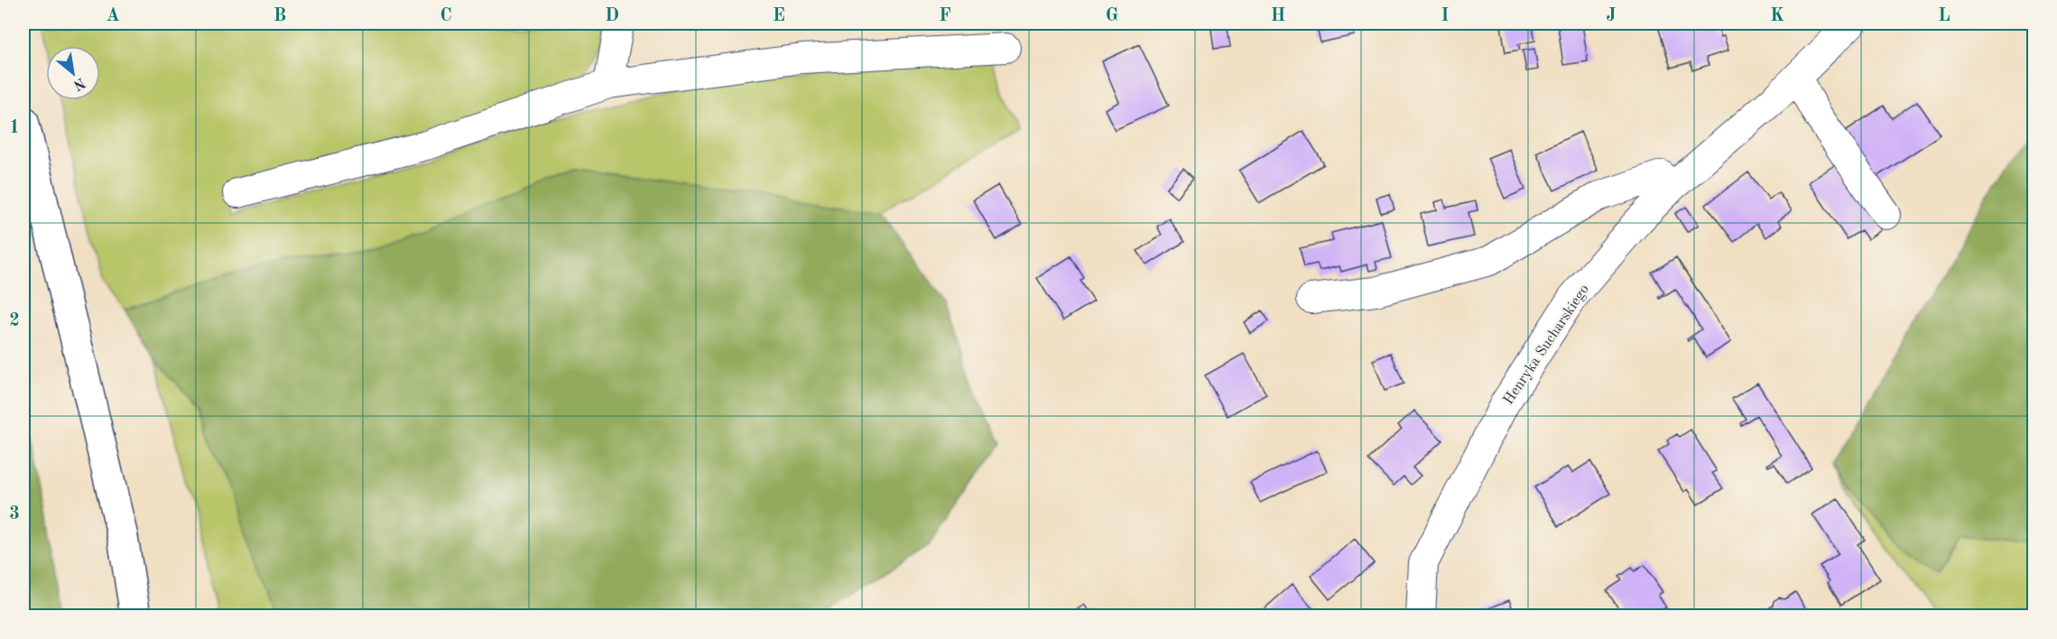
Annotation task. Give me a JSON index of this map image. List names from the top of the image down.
{
  "streets": {
    "street": ["Henryka Sucharskiego"]
  },
  "north": "bottom right",
  "grid": {
    "columns": [
      "A",
      "B",
      "C",
      "D",
      "E",
      "F",
      "G",
      "H",
      "I",
      "J",
      "K",
      "L"
    ],
    "rows": ["1", "2", "3"]
  }
}
